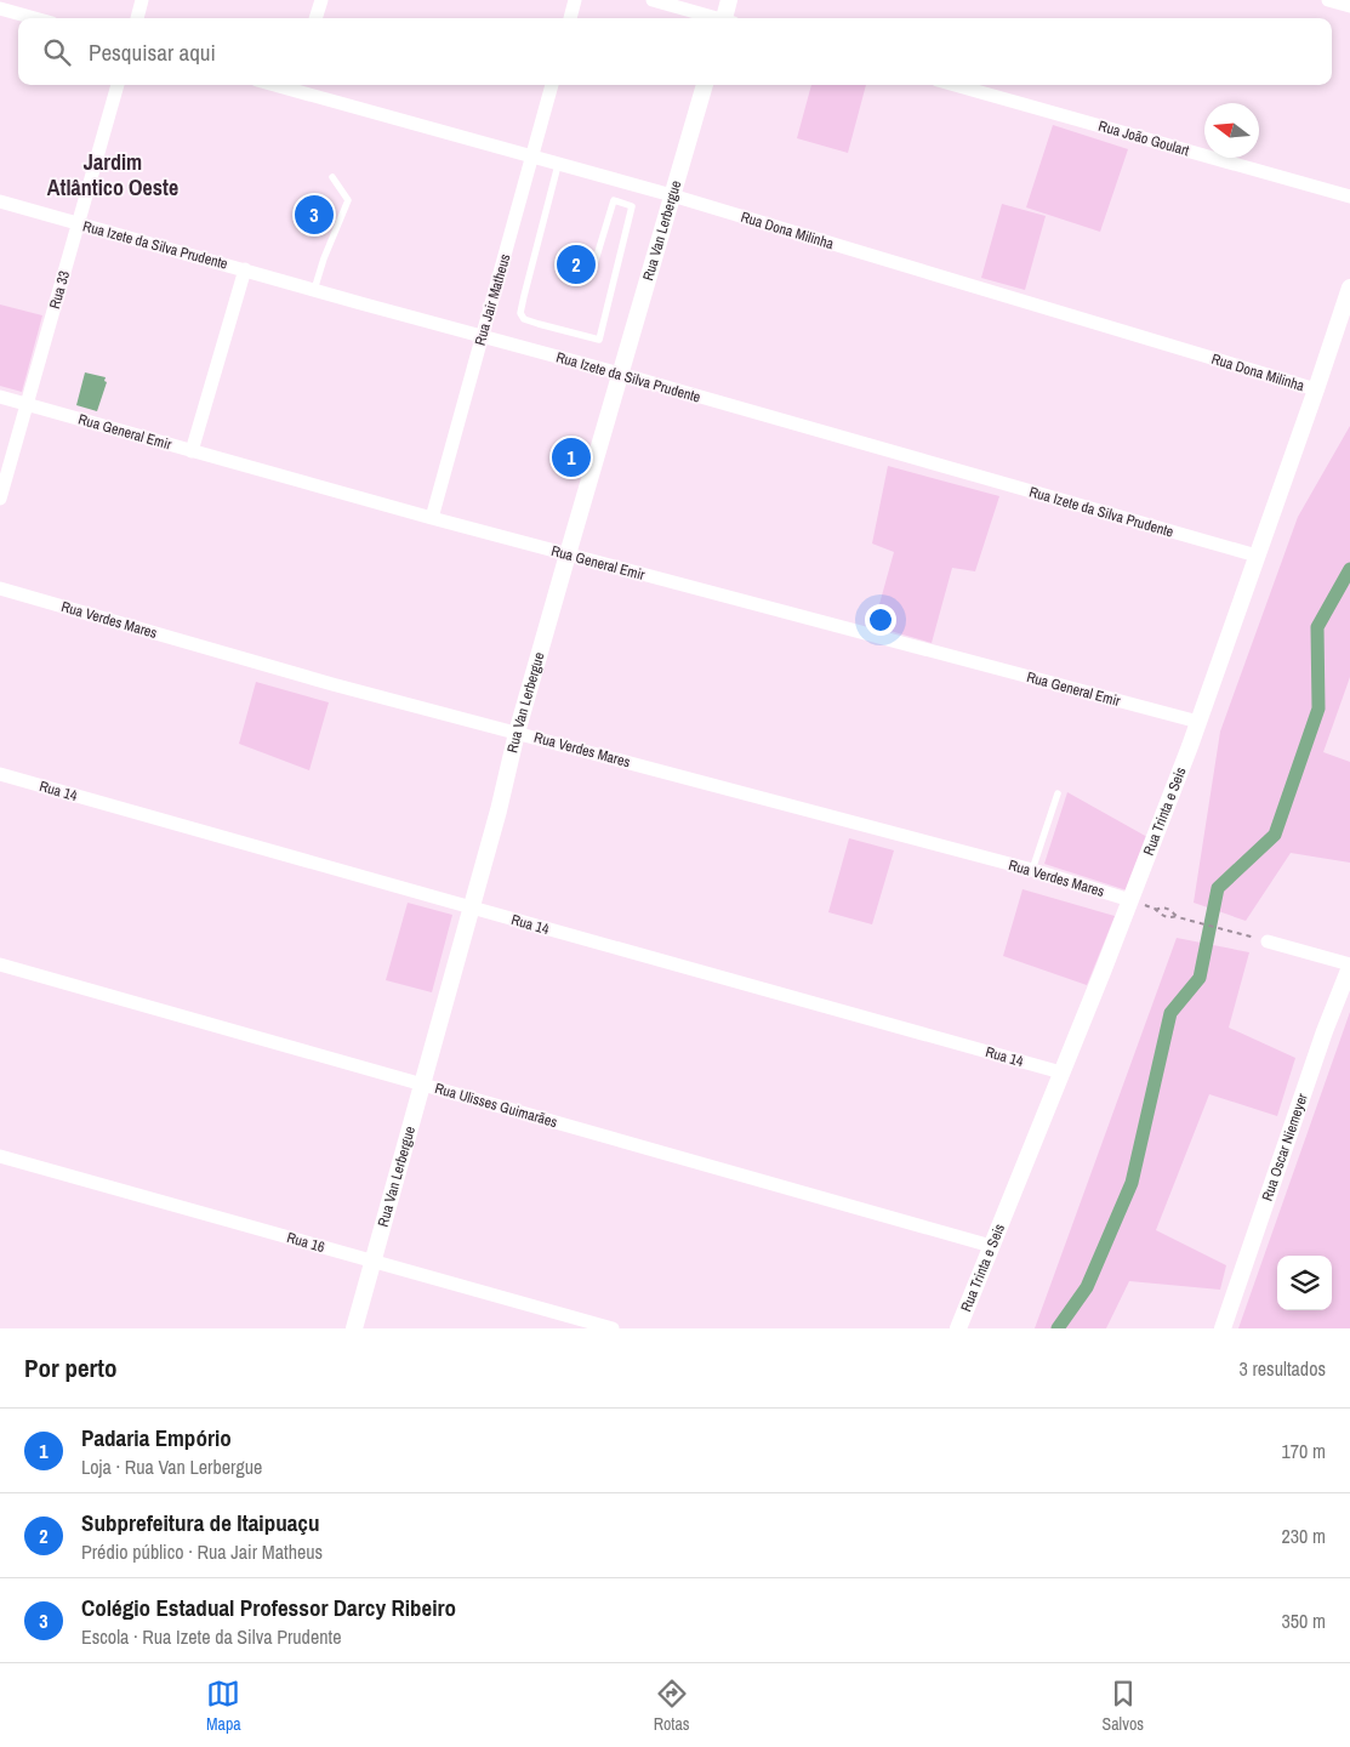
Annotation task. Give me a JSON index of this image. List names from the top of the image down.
{
  "streets": {
    "street": [
      "Rua João Goulart",
      "Rua Van Lerbergue",
      "Rua Dona Milinha",
      "Rua Izete da Silva Prudente",
      "Rua 33",
      "Rua Jair Matheus",
      "Rua General Emir",
      "Rua Verdes Mares",
      "Rua 14",
      "Rua Trinta e Seis",
      "Rua Ulisses Guimarães",
      "Rua Oscar Niemeyer",
      "Rua 16"
    ]
  },
  "crossings": [
    ["Rua Van Lerbergue", "Rua Dona Milinha"],
    ["Rua Van Lerbergue", "Rua Izete da Silva Prudente"],
    ["Rua Van Lerbergue", "Rua General Emir"],
    ["Rua Van Lerbergue", "Rua Verdes Mares"],
    ["Rua Van Lerbergue", "Rua 14"],
    ["Rua Van Lerbergue", "Rua Ulisses Guimarães"],
    ["Rua Van Lerbergue", "Rua 16"],
    ["Rua Dona Milinha", "Rua Jair Matheus"],
    ["Rua Dona Milinha", "Rua Trinta e Seis"],
    ["Rua Izete da Silva Prudente", "Rua 33"],
    ["Rua Izete da Silva Prudente", "Rua Jair Matheus"],
    ["Rua Izete da Silva Prudente", "Rua Trinta e Seis"],
    ["Rua 33", "Rua General Emir"],
    ["Rua Jair Matheus", "Rua General Emir"],
    ["Rua General Emir", "Rua Trinta e Seis"],
    ["Rua Verdes Mares", "Rua Trinta e Seis"],
    ["Rua 14", "Rua Trinta e Seis"],
    ["Rua Trinta e Seis", "Rua Ulisses Guimarães"]
  ],
  "districts": ["Jardim Atlântico Oeste"],
  "north": "left",
  "page": {
    "search": "Pesquisar aqui",
    "pins": ["3", "2", "1"],
    "heading": ["Por perto", "3 resultados"],
    "list": [
      {
        "mark": "1",
        "name": "Padaria Empório",
        "note": "Loja · Rua Van Lerbergue",
        "value": "170 m"
      },
      {
        "mark": "2",
        "name": "Subprefeitura de Itaipuaçu",
        "note": "Prédio público · Rua Jair Matheus",
        "value": "230 m"
      },
      {
        "mark": "3",
        "name": "Colégio Estadual Professor Darcy Ribeiro",
        "note": "Escola · Rua Izete da Silva Prudente",
        "value": "350 m"
      }
    ],
    "nav": ["Mapa", "Rotas", "Salvos"]
  }
}
